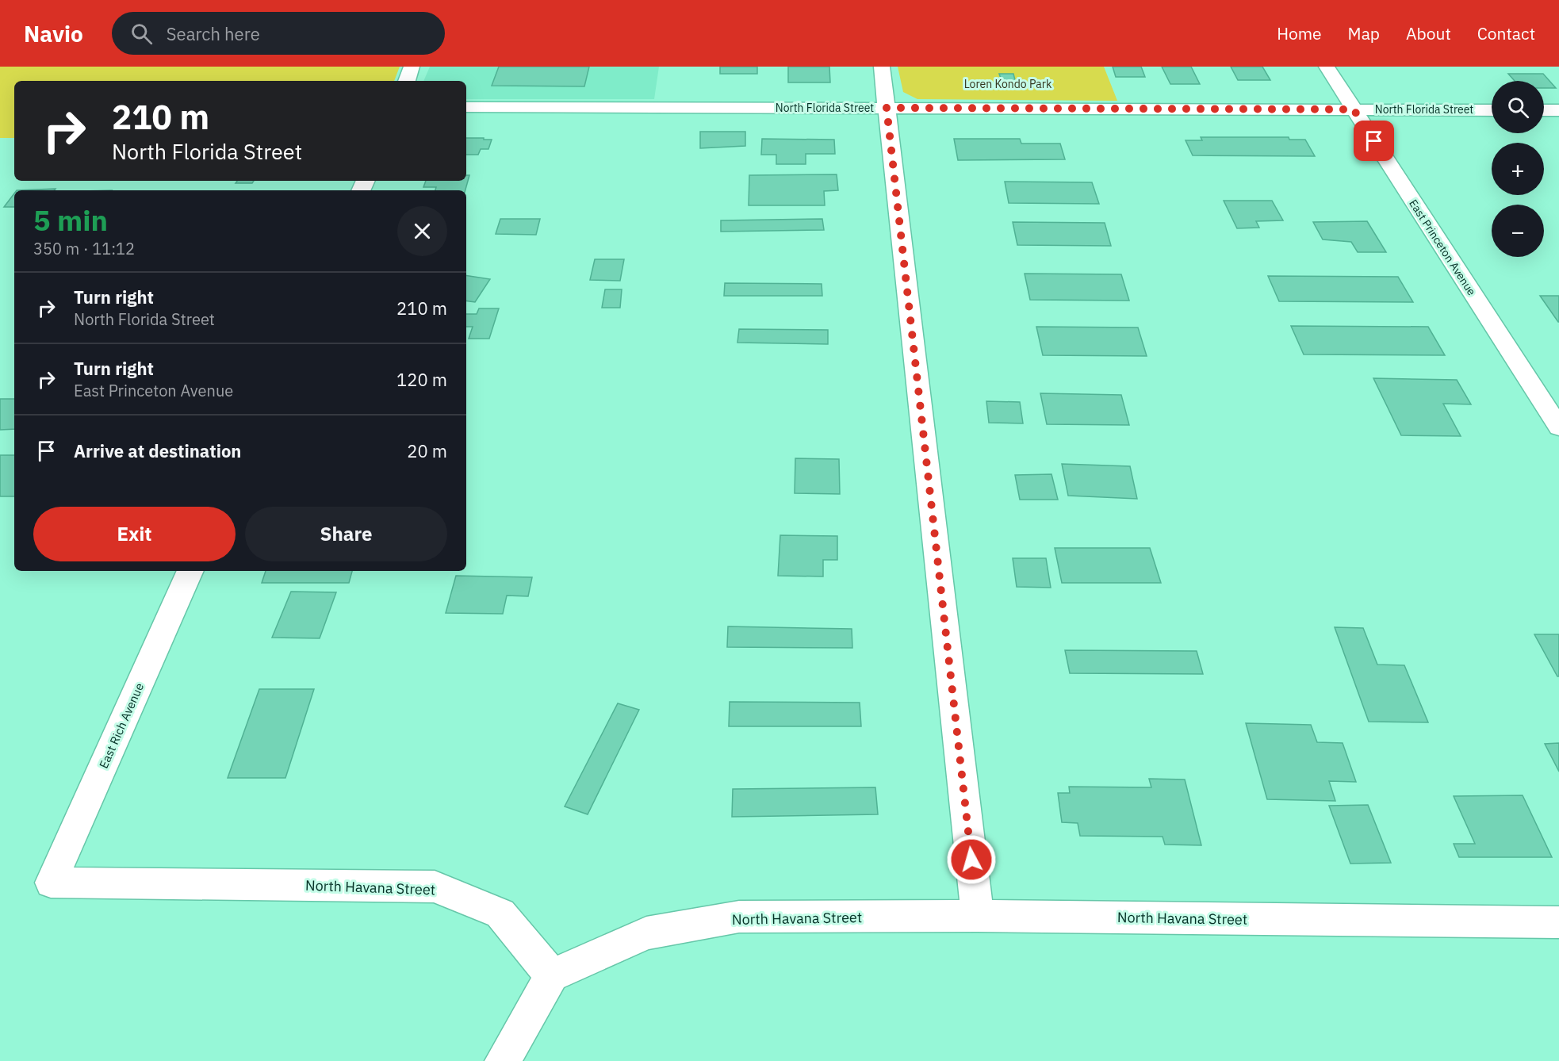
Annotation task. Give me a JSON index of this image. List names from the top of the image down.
{
  "streets": {
    "street": [
      "North Florida Street",
      "East Princeton Avenue",
      "East Rich Avenue",
      "North Havana Street"
    ]
  },
  "crossings": [
    ["North Florida Street", "East Princeton Avenue"],
    ["East Rich Avenue", "North Havana Street"]
  ],
  "parks": ["Loren Kondo Park"],
  "page": {
    "header": "Navio",
    "search": "Search here",
    "nav": [
      "Home",
      "Map",
      "About",
      "Contact"
    ],
    "map_buttons": ["+", "−"],
    "turn": ["210 m", "North Florida Street"],
    "heading": ["5 min", "350 m · 11:12"],
    "list": [
      {
        "name": "Turn right",
        "note": "North Florida Street",
        "value": "210 m"
      },
      {
        "name": "Turn right",
        "note": "East Princeton Avenue",
        "value": "120 m"
      },
      {
        "name": "Arrive at destination",
        "value": "20 m"
      }
    ],
    "buttons": ["Exit", "Share"]
  }
}
